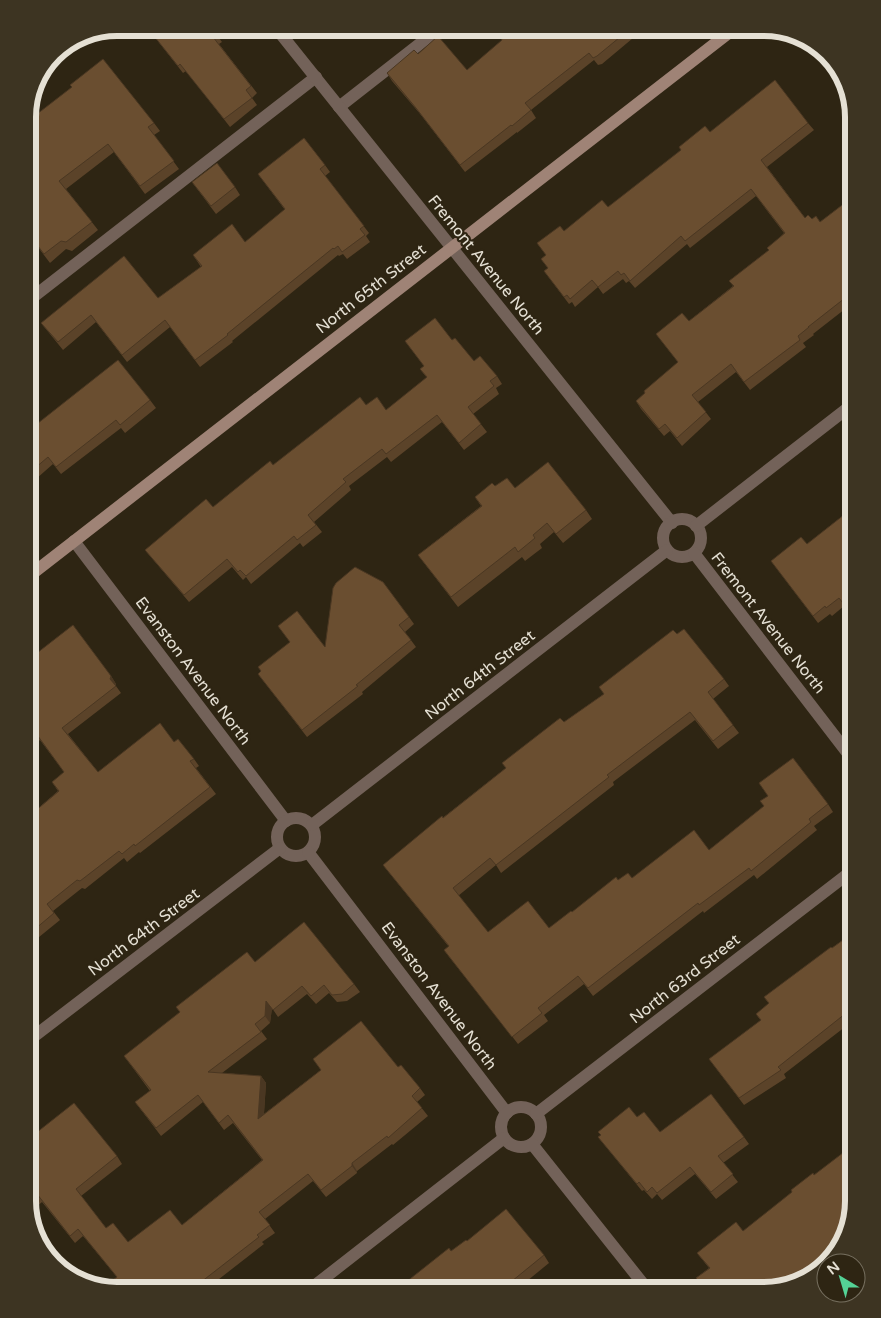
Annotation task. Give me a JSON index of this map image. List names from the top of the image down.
{
  "streets": {
    "street": [
      "Fremont Avenue North",
      "North 65th Street",
      "Evanston Avenue North",
      "North 64th Street",
      "North 63rd Street"
    ]
  },
  "crossings": [
    ["Fremont Avenue North", "North 65th Street"],
    ["Fremont Avenue North", "North 64th Street"],
    ["North 65th Street", "Evanston Avenue North"],
    ["Evanston Avenue North", "North 64th Street"],
    ["Evanston Avenue North", "North 63rd Street"]
  ],
  "north": "top left"
}
